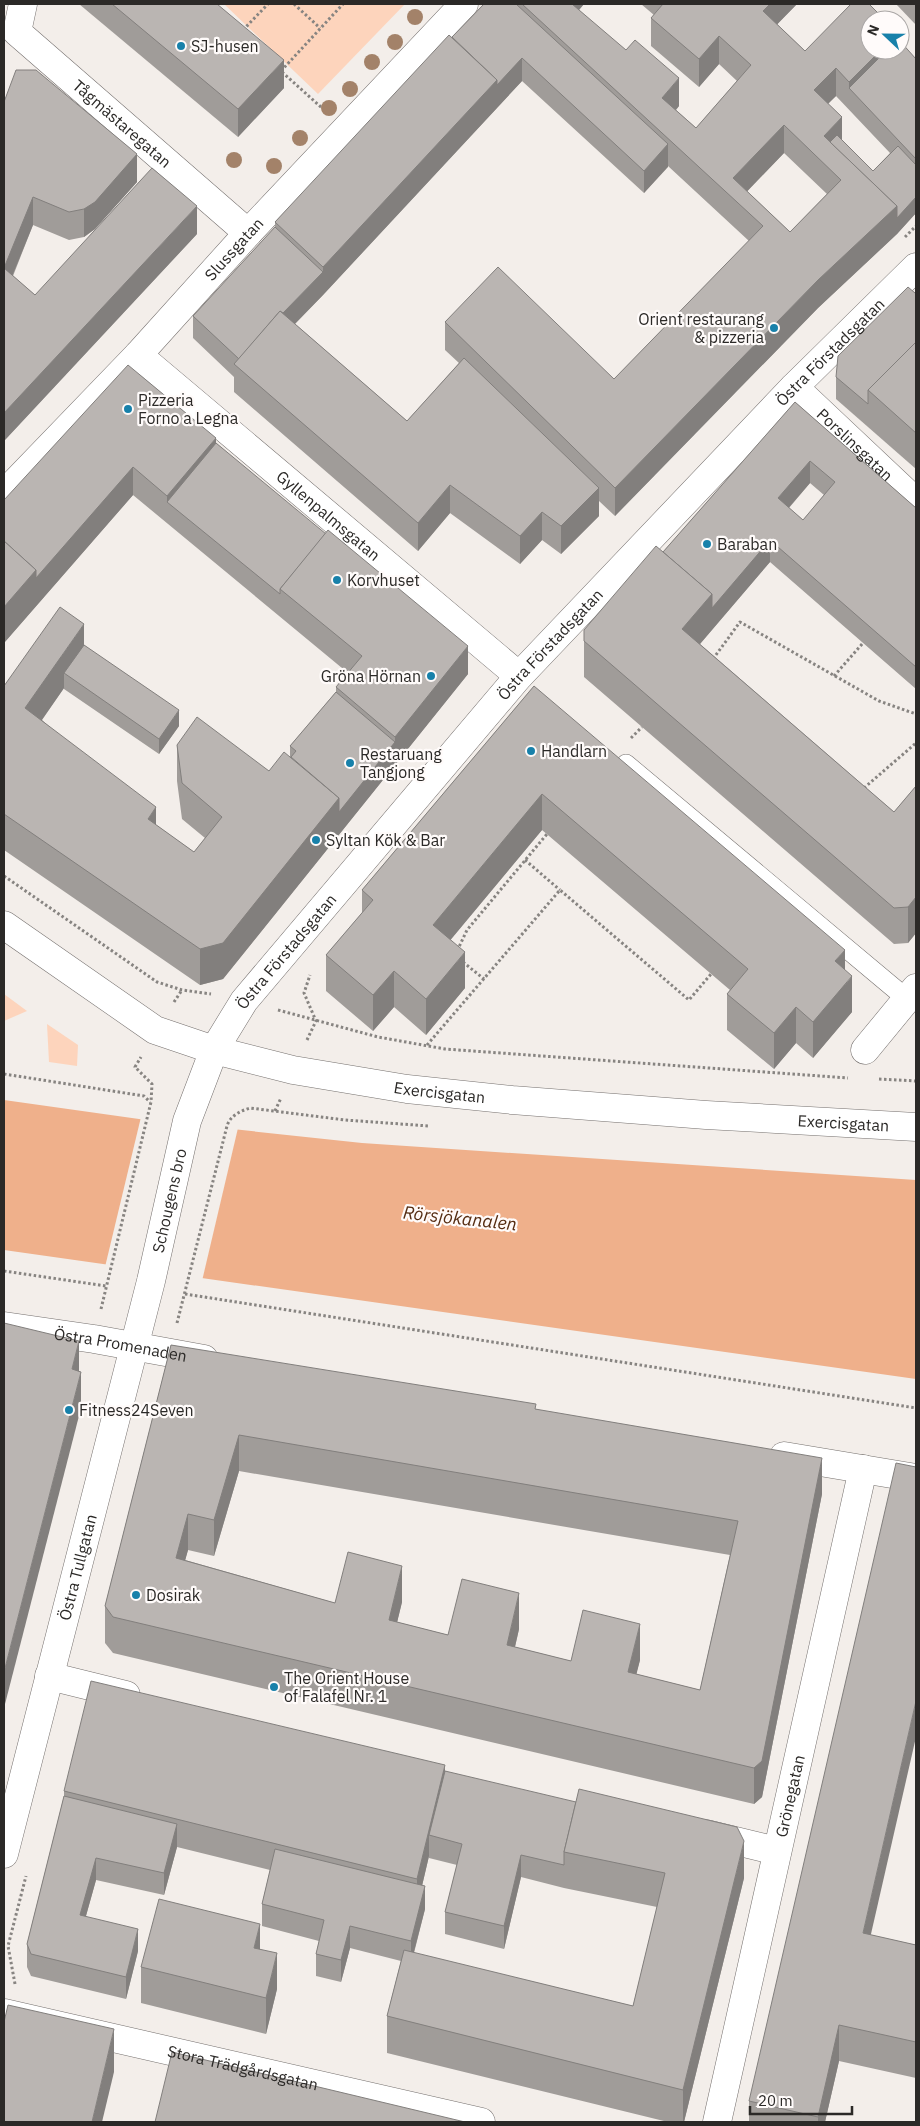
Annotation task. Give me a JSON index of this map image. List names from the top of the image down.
{
  "streets": {
    "street": [
      "Tågmästaregatan",
      "Slussgatan",
      "Östra Förstadsgatan",
      "Porslinsgatan",
      "Gyllenpalmsgatan",
      "Exercisgatan",
      "Schougens bro",
      "Östra Promenaden",
      "Östra Tullgatan",
      "Grönegatan",
      "Stora Trädgårdsgatan"
    ]
  },
  "crossings": [
    ["Tågmästaregatan", "Slussgatan"],
    ["Slussgatan", "Gyllenpalmsgatan"],
    ["Östra Förstadsgatan", "Porslinsgatan"],
    ["Östra Förstadsgatan", "Gyllenpalmsgatan"],
    ["Östra Förstadsgatan", "Exercisgatan"],
    ["Östra Förstadsgatan", "Schougens bro"],
    ["Exercisgatan", "Schougens bro"],
    ["Schougens bro", "Östra Tullgatan"],
    ["Östra Promenaden", "Östra Tullgatan"]
  ],
  "water": ["Rörsjökanalen"],
  "places": [
    "SJ-husen",
    "Orient restaurang & pizzeria",
    "Pizzeria Forno a Legna",
    "Baraban",
    "Korvhuset",
    "Gröna Hörnan",
    "Handlarn",
    "Restaruang Tangjong",
    "Syltan Kök & Bar",
    "Fitness24Seven",
    "Dosirak",
    "The Orient House of Falafel Nr. 1"
  ],
  "scale_bar": "20 m",
  "north": "left"
}
